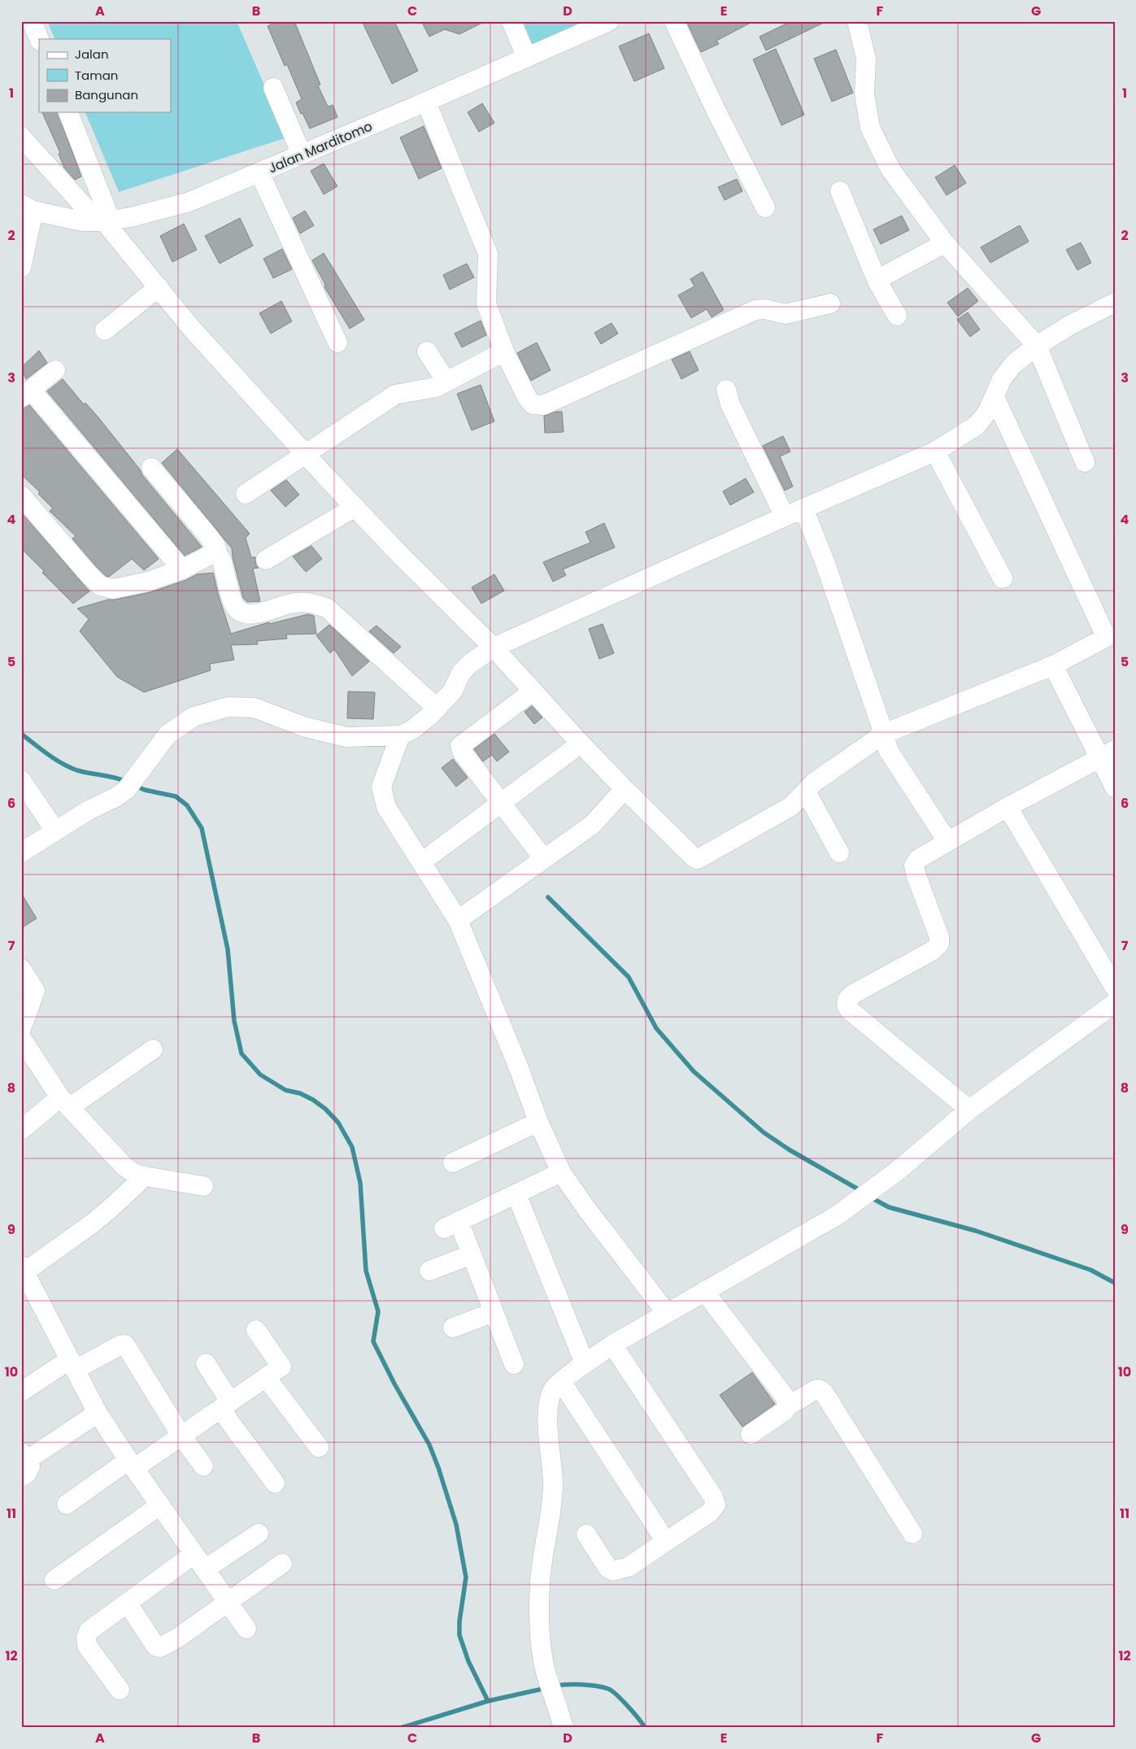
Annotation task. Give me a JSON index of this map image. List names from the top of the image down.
{
  "streets": {
    "street": ["Jalan Marditomo"]
  },
  "legend": ["Jalan", "Taman", "Bangunan"],
  "grid": {
    "columns": [
      "A",
      "B",
      "C",
      "D",
      "E",
      "F",
      "G"
    ],
    "rows": [
      "1",
      "2",
      "3",
      "4",
      "5",
      "6",
      "7",
      "8",
      "9",
      "10",
      "11",
      "12"
    ]
  }
}
